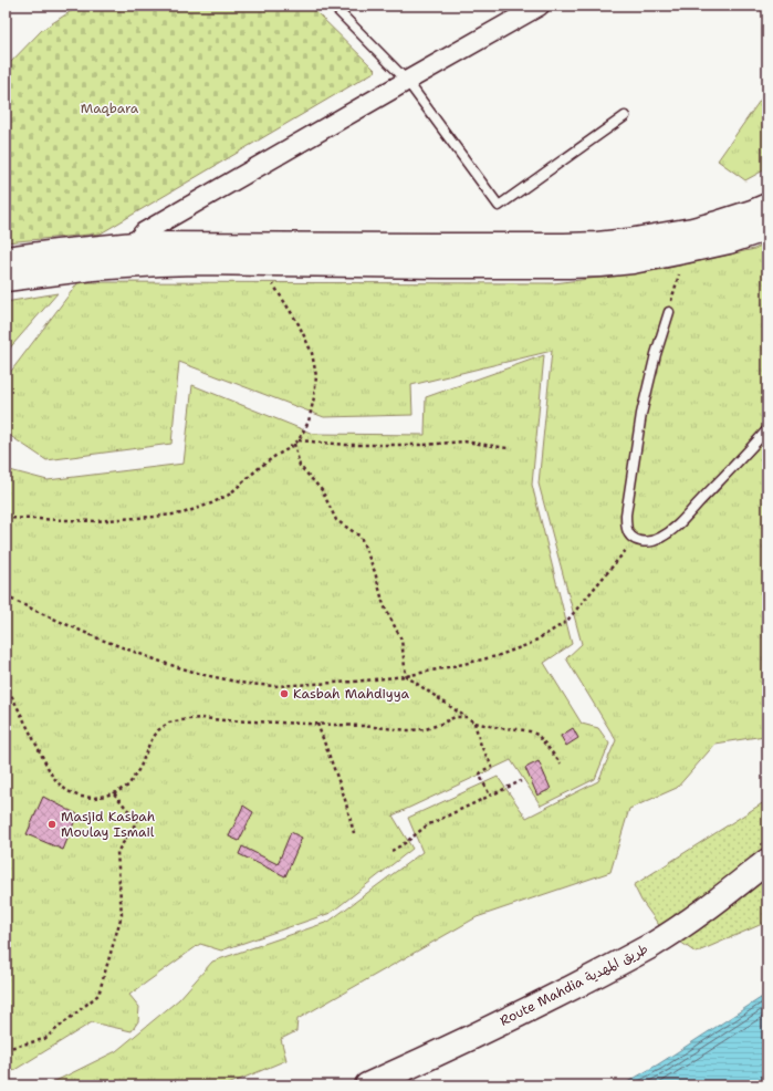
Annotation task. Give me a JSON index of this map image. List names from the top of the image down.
{
  "streets": {
    "street": ["Route Mahdia طريق المهدية"]
  },
  "parks": ["Maqbara"],
  "places": ["Kasbah Mahdiyya", "Masjid Kasbah Moulay Ismail"]
}
